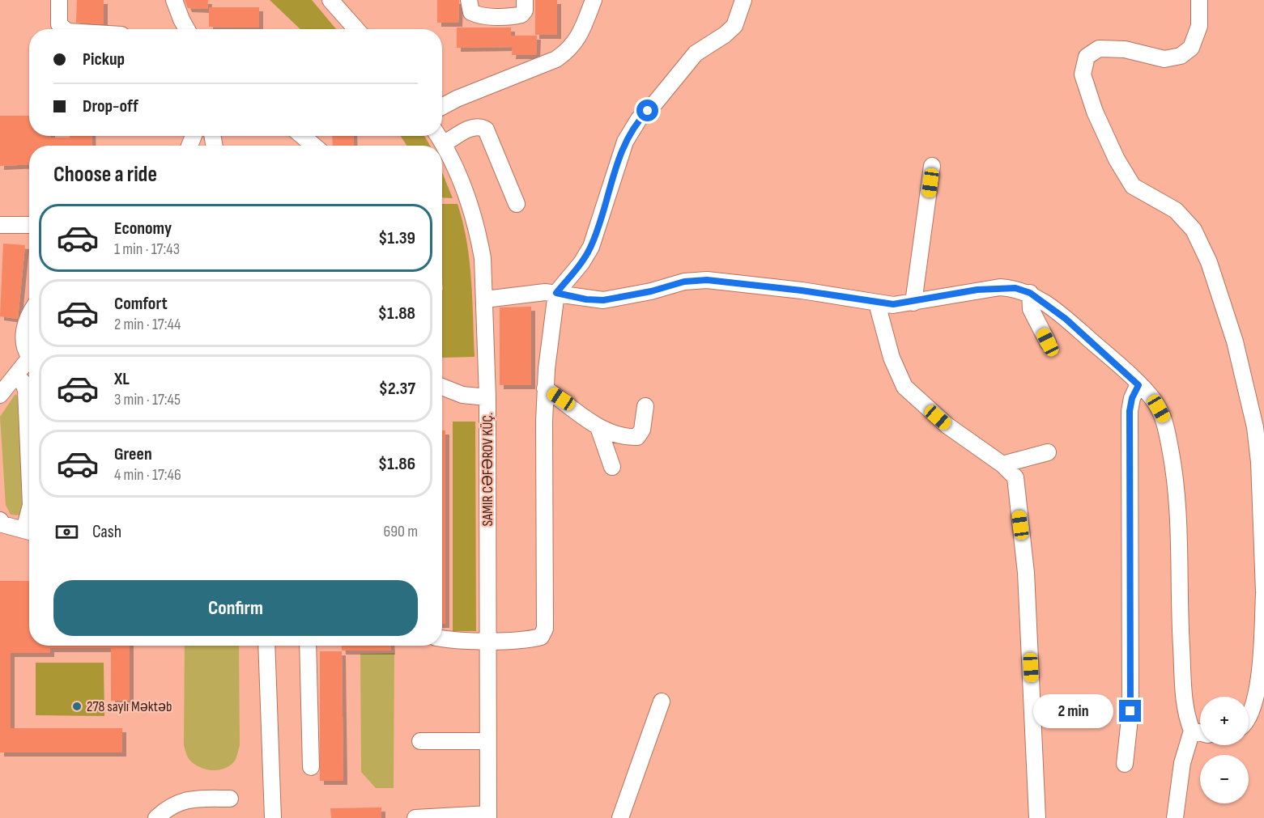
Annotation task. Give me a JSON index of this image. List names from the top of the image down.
{
  "streets": {
    "street": ["SAMIR CƏFƏROV KÜÇ."]
  },
  "places": ["278 saylı Məktəb"],
  "page": {
    "banner": ["Pickup", "Drop-off"],
    "heading": "Choose a ride",
    "list": [
      {
        "name": "Economy",
        "note": "1 min · 17:43",
        "value": "$1.39"
      },
      {
        "name": "Comfort",
        "note": "2 min · 17:44",
        "value": "$1.88"
      },
      {
        "name": "XL",
        "note": "3 min · 17:45",
        "value": "$2.37"
      },
      {
        "name": "Green",
        "note": "4 min · 17:46",
        "value": "$1.86"
      }
    ],
    "pay": ["Cash", "690 m"],
    "buttons": "Confirm",
    "bubble": "2 min",
    "map_buttons": ["+", "−"]
  }
}
